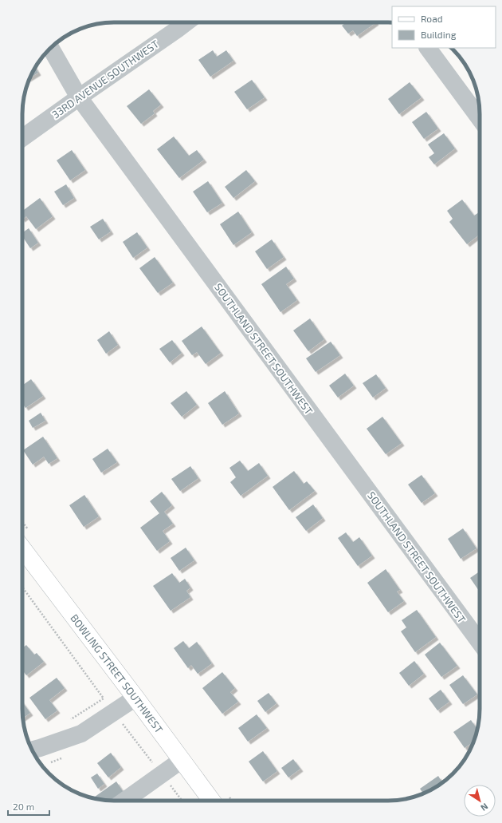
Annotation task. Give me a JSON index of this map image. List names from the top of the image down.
{
  "streets": {
    "main road": ["BOWLING STREET SOUTHWEST"],
    "street": ["33RD AVENUE SOUTHWEST", "SOUTHLAND STREET SOUTHWEST"]
  },
  "crossings": [
    ["33RD AVENUE SOUTHWEST", "SOUTHLAND STREET SOUTHWEST"]
  ],
  "legend": ["Road", "Building"],
  "scale_bar": "20 m",
  "north": "bottom right"
}
